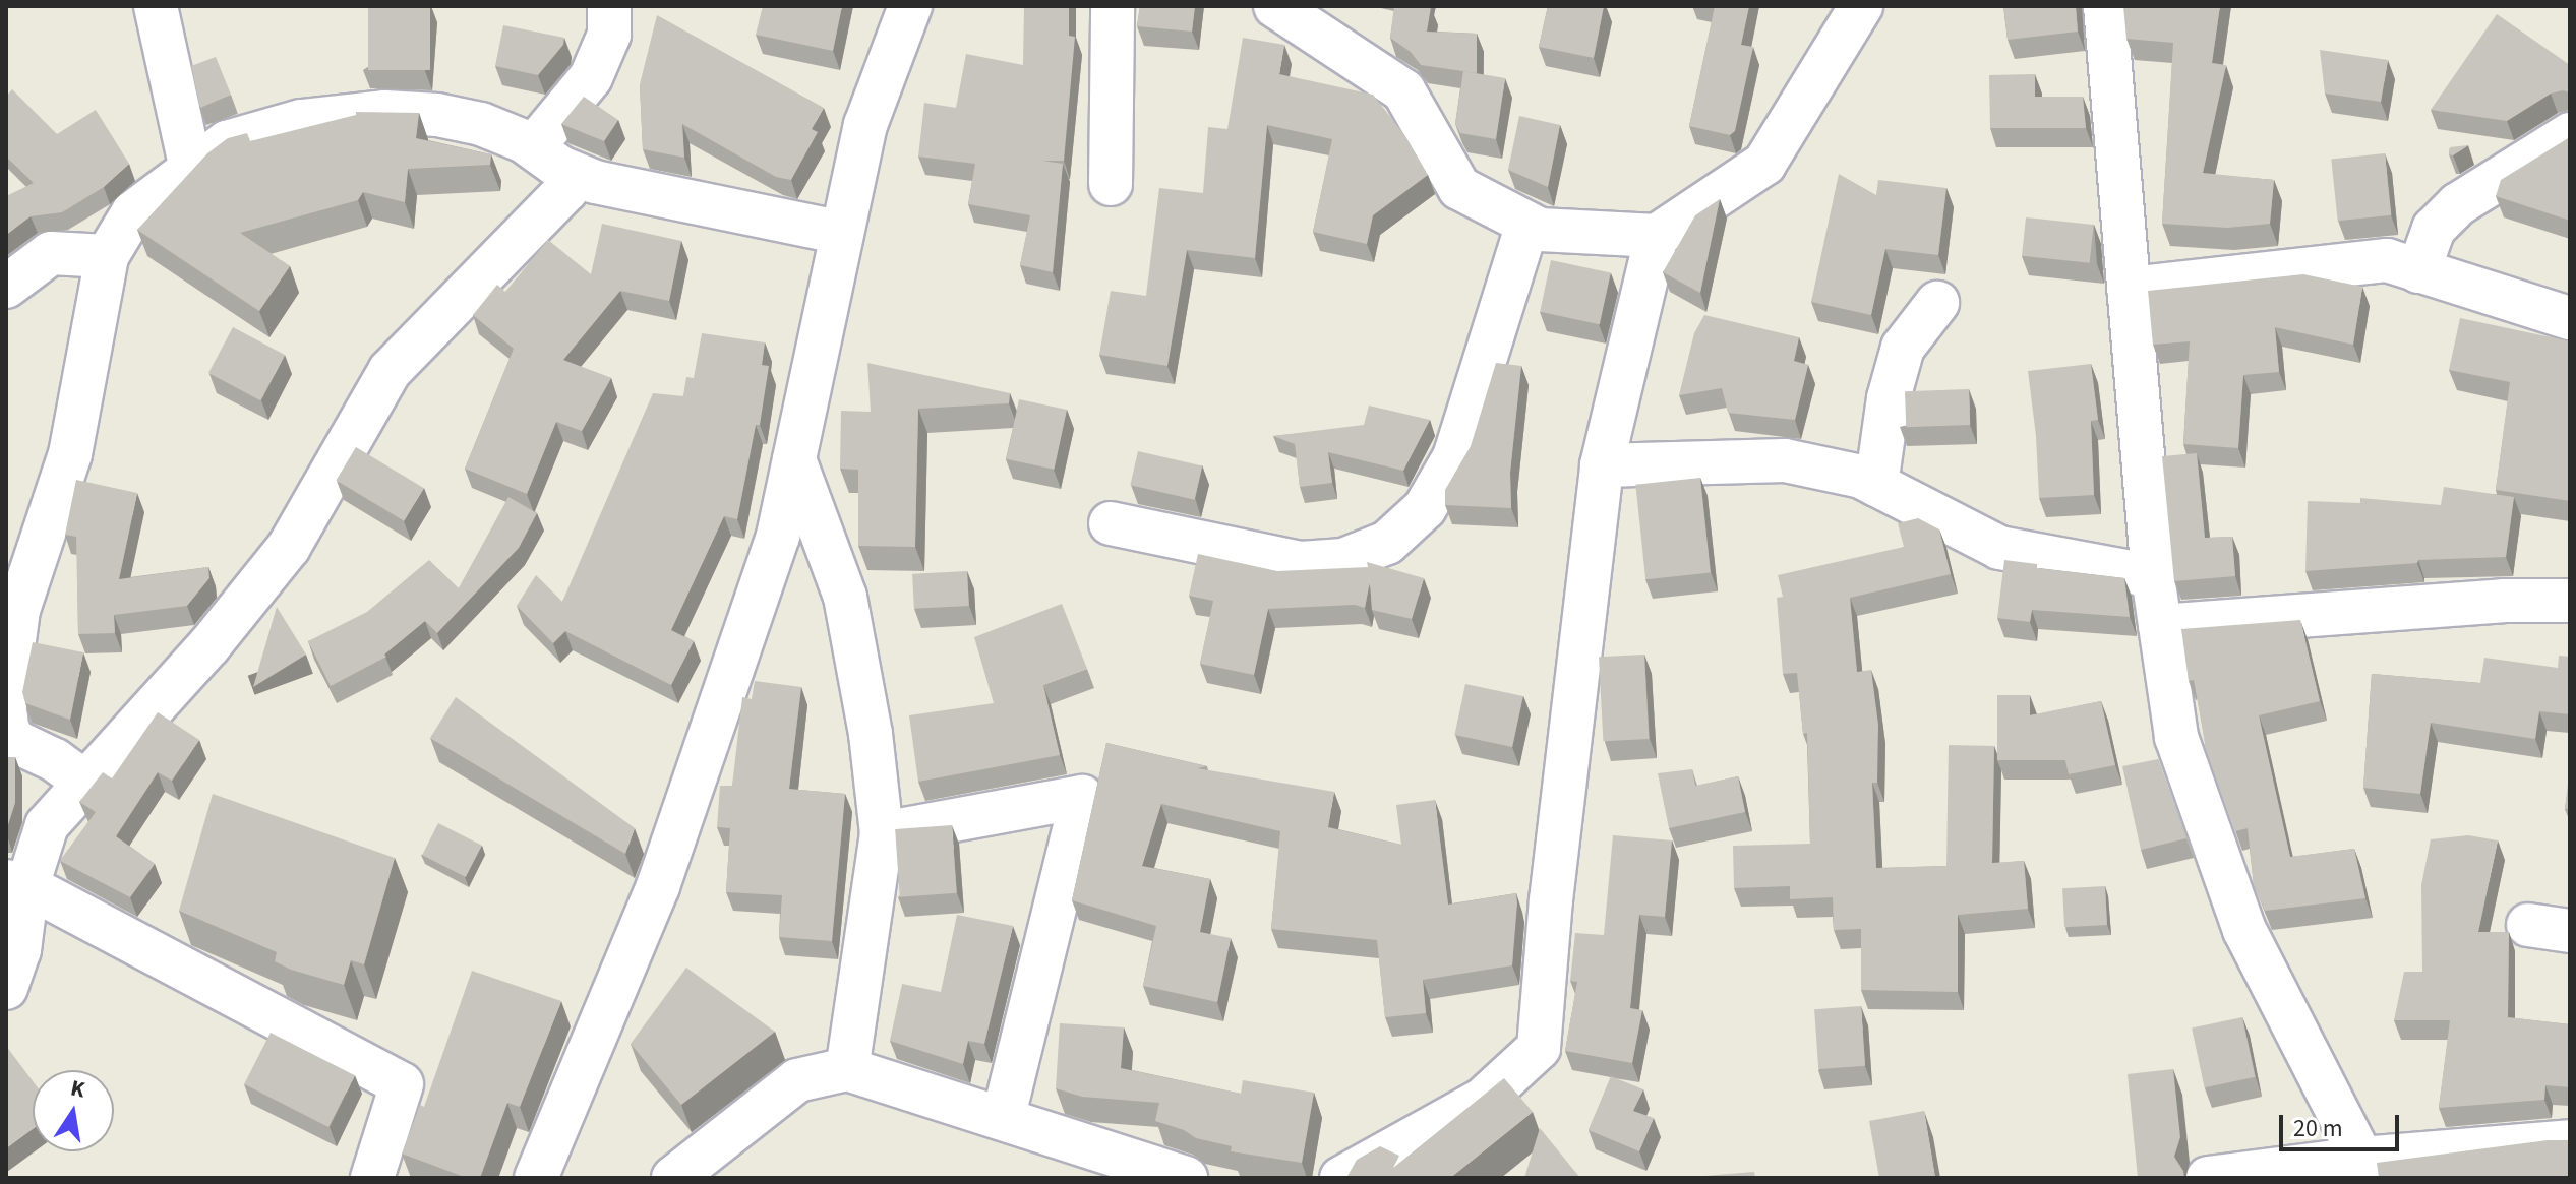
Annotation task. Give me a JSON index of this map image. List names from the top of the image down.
{
  "scale_bar": "20 m",
  "north": "top"
}
